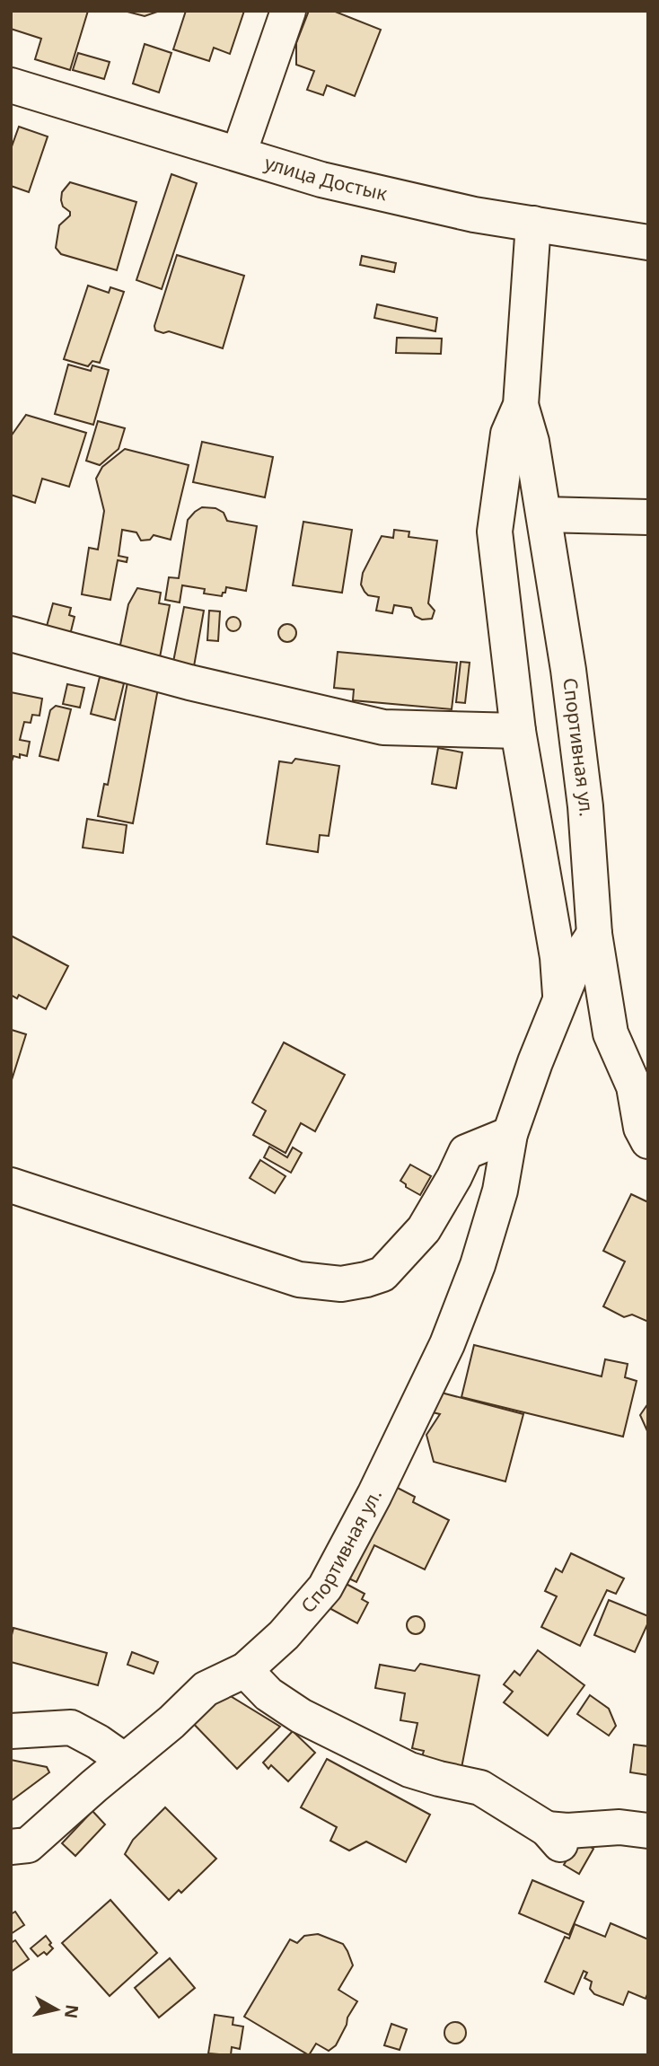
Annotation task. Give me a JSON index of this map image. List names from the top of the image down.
{
  "streets": {
    "street": ["улица Достык", "Спортивная ул."]
  },
  "crossings": [
    ["улица Достык", "Спортивная ул."]
  ],
  "north": "right"
}
